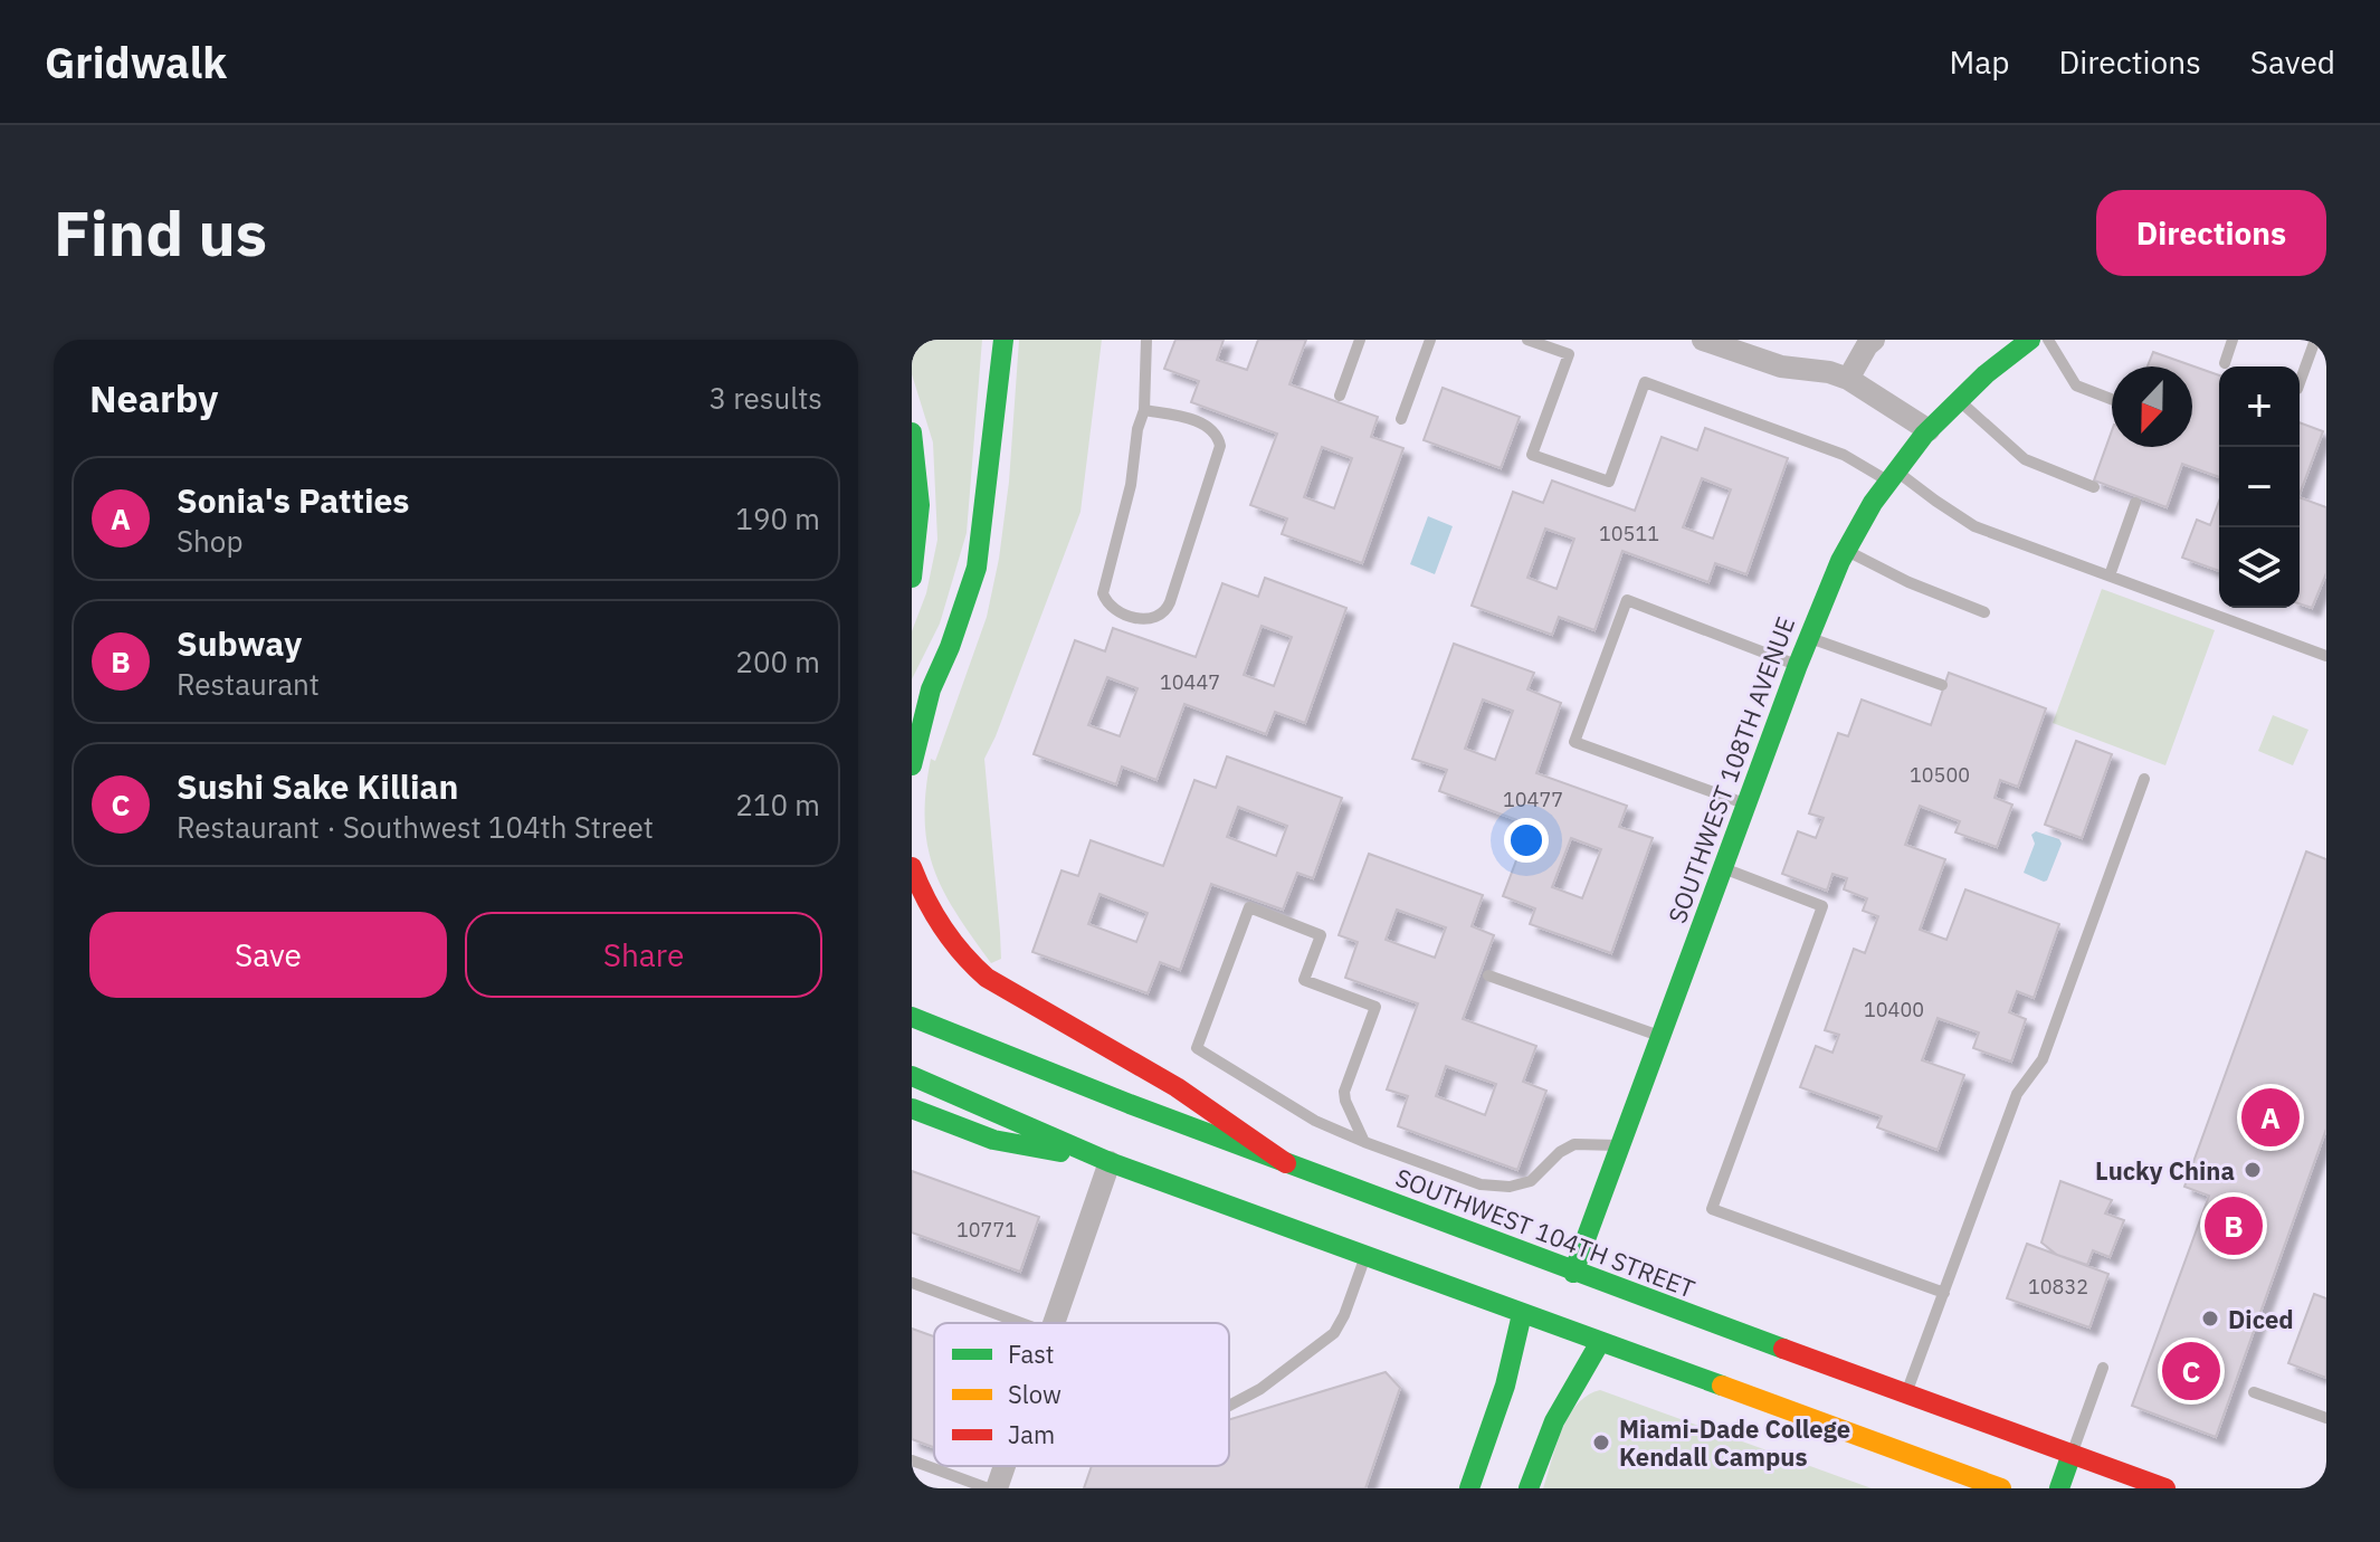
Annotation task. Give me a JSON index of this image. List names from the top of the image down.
{
  "streets": {
    "main road": ["SOUTHWEST 108TH AVENUE", "SOUTHWEST 104TH STREET"]
  },
  "crossings": [
    ["SOUTHWEST 108TH AVENUE", "SOUTHWEST 104TH STREET"]
  ],
  "places": ["Lucky China", "Diced", "Miami-Dade College Kendall Campus"],
  "house_numbers": [
    "10511",
    "10447",
    "10500",
    "10477",
    "10400",
    "10771",
    "10832"
  ],
  "legend": ["Fast", "Slow", "Jam"],
  "north": "bottom",
  "page": {
    "header": "Gridwalk",
    "nav": ["Map", "Directions", "Saved"],
    "buttons": [
      "Directions",
      ["Save", "Share"]
    ],
    "title": "Find us",
    "heading": ["Nearby", "3 results"],
    "map_buttons": ["+", "−"],
    "list": [
      {
        "mark": "A",
        "name": "Sonia's Patties",
        "note": "Shop",
        "value": "190 m"
      },
      {
        "mark": "B",
        "name": "Subway",
        "note": "Restaurant",
        "value": "200 m"
      },
      {
        "mark": "C",
        "name": "Sushi Sake Killian",
        "note": "Restaurant · Southwest 104th Street",
        "value": "210 m"
      }
    ],
    "pins": ["A", "B", "C"]
  }
}
